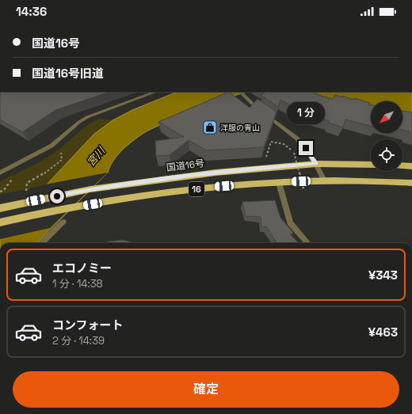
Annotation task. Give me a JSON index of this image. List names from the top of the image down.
{
  "streets": {
    "highway": ["国道16号", "16"]
  },
  "water": ["宮川"],
  "places": {
    "shop": ["洋服の青山"]
  },
  "north": "bottom left",
  "page": {
    "status": "14:36",
    "banner": ["国道16号", "国道16号旧道"],
    "bubble": "1 分",
    "list": [
      {
        "name": "エコノミー",
        "note": "1 分 · 14:38",
        "value": "¥343"
      },
      {
        "name": "コンフォート",
        "note": "2 分 · 14:39",
        "value": "¥463"
      }
    ],
    "buttons": "確定"
  }
}
